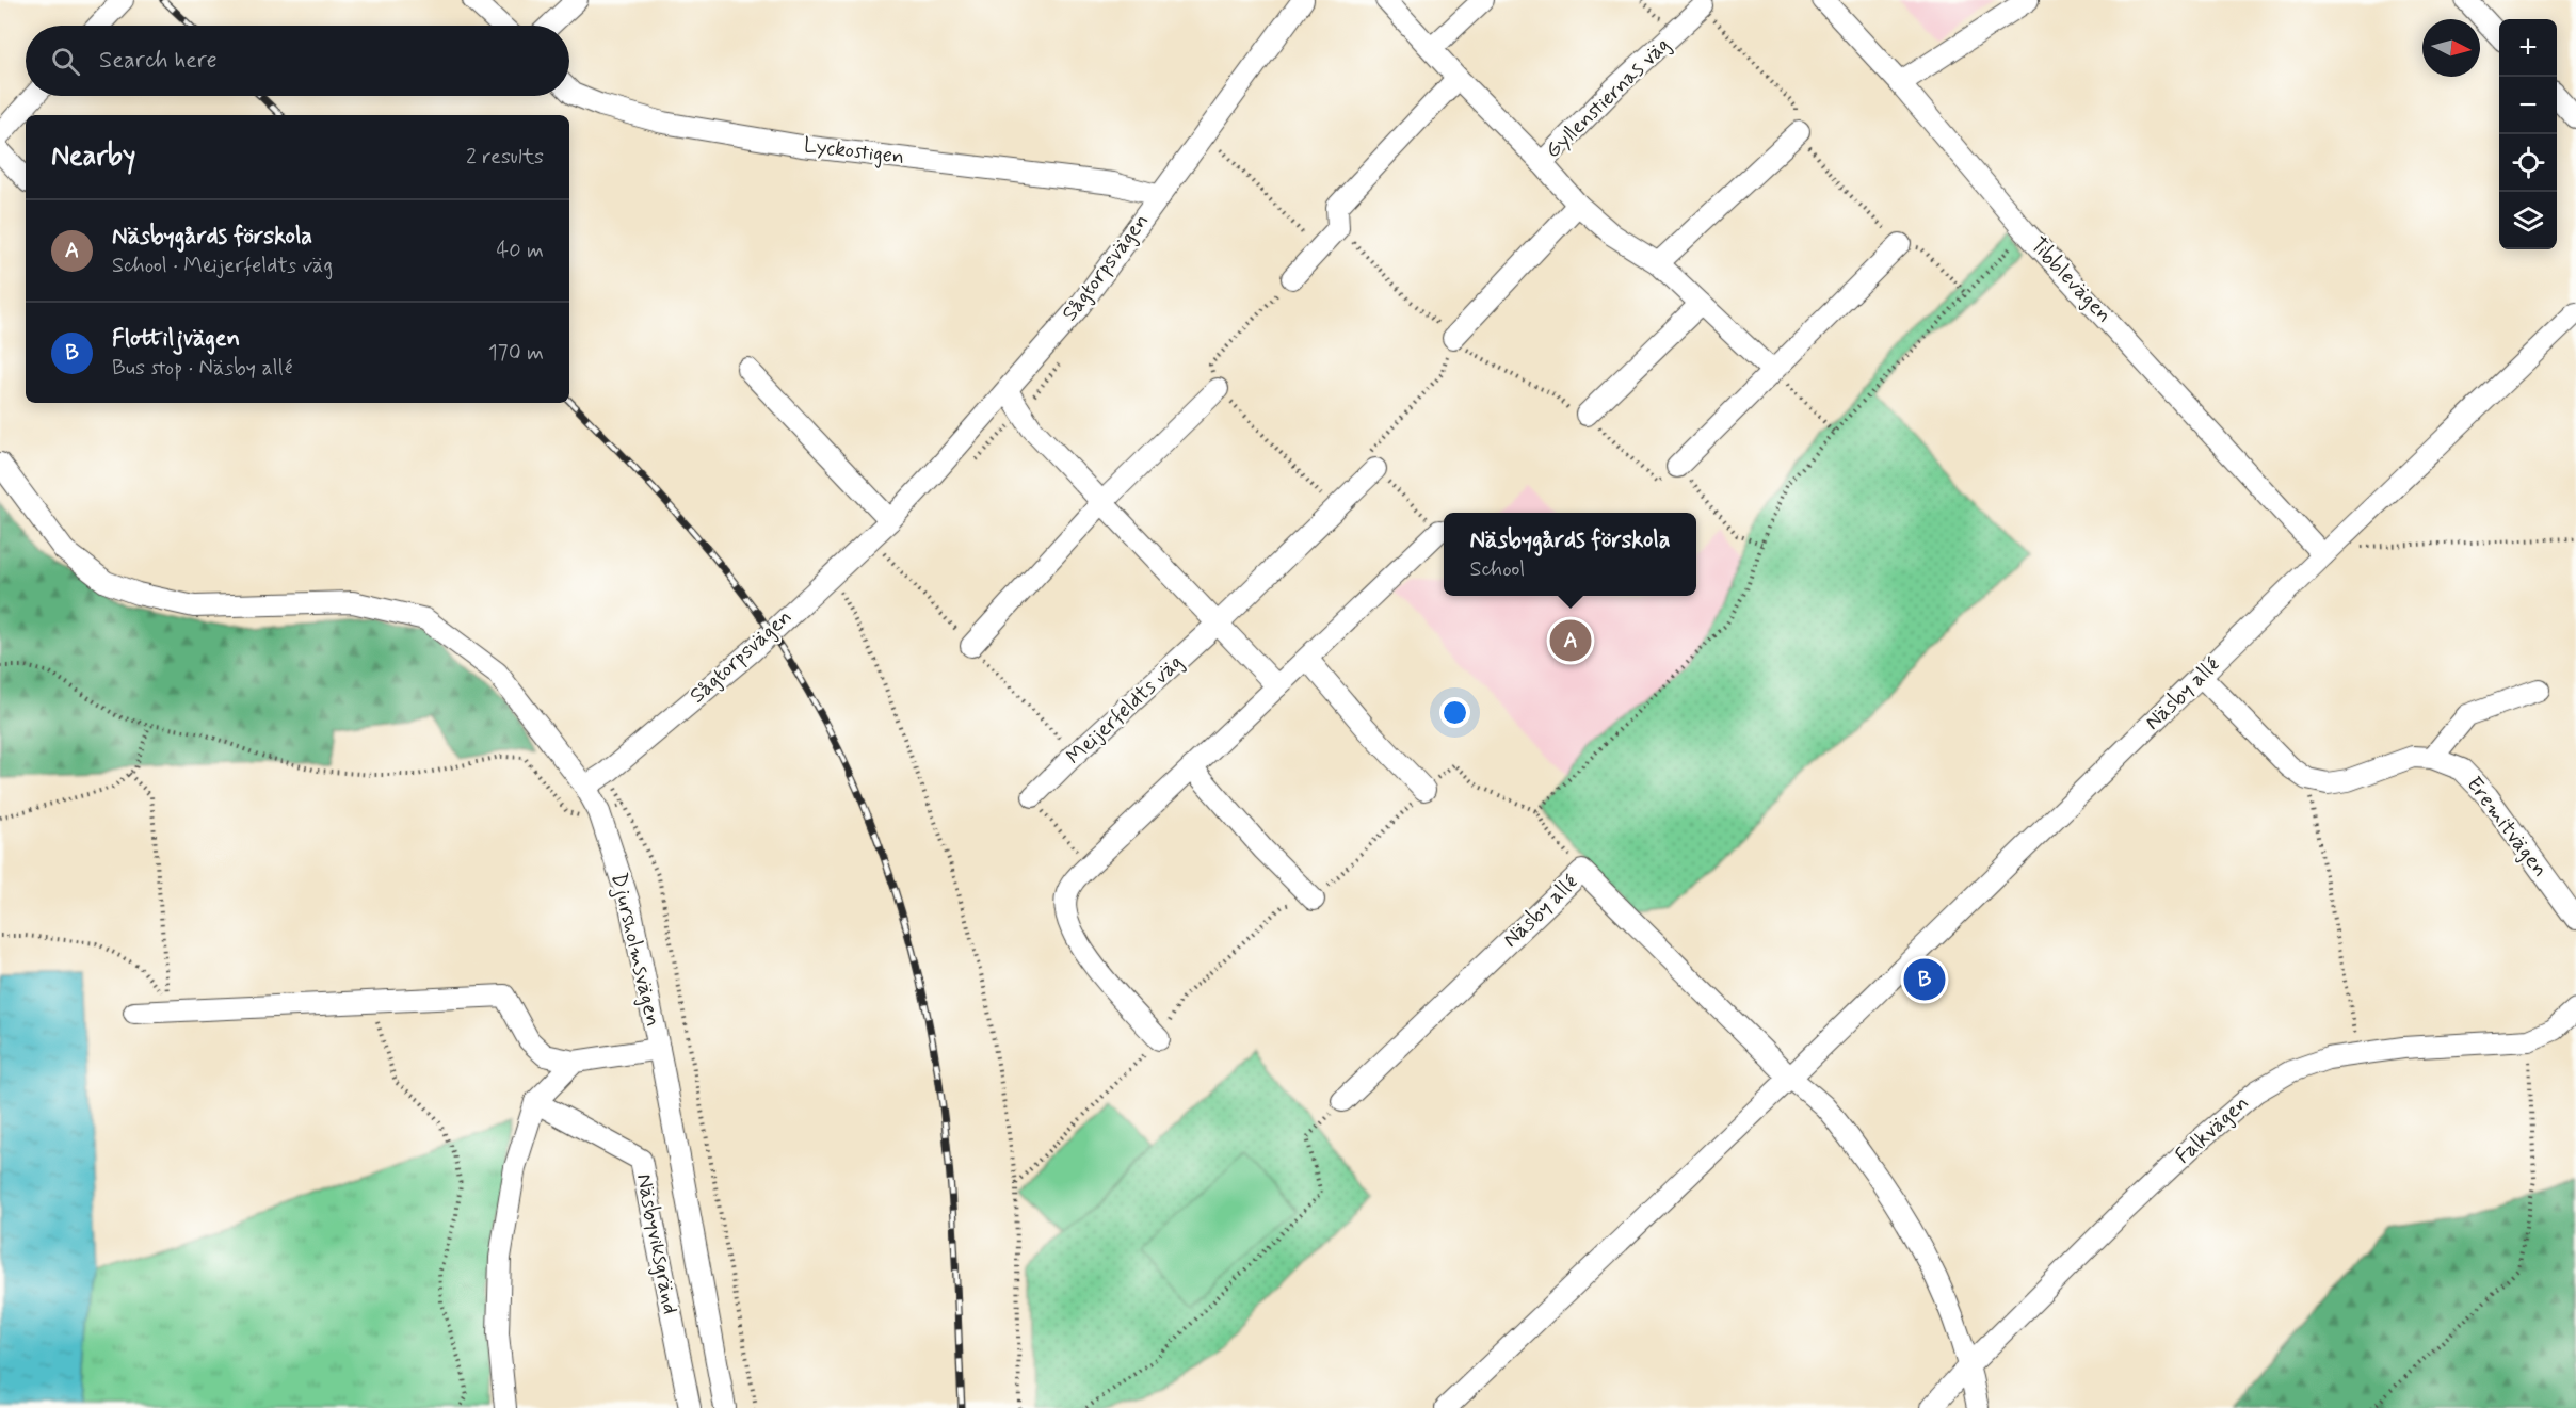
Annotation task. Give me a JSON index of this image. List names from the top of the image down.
{
  "streets": {
    "street": [
      "Gyllenstiernas väg",
      "Lyckostigen",
      "Sågtorpsvägen",
      "Tibblevägen",
      "Näsby allé",
      "Meijerfeldts väg",
      "Eremitvägen",
      "Djursholmsvägen",
      "Falkvägen",
      "Näsbyviksgränd"
    ]
  },
  "crossings": [
    ["Lyckostigen", "Sågtorpsvägen"],
    ["Sågtorpsvägen", "Djursholmsvägen"],
    ["Tibblevägen", "Näsby allé"]
  ],
  "north": "right",
  "page": {
    "map_buttons": ["+", "−"],
    "search": "Search here",
    "heading": ["Nearby", "2 results"],
    "list": [
      {
        "mark": "A",
        "name": "Näsbygårds förskola",
        "note": "School · Meijerfeldts väg",
        "value": "40 m"
      },
      {
        "mark": "B",
        "name": "Flottiljvägen",
        "note": "Bus stop · Näsby allé",
        "value": "170 m"
      }
    ],
    "popup": ["Näsbygårds förskola", "School"],
    "pins": ["A", "B"]
  }
}
